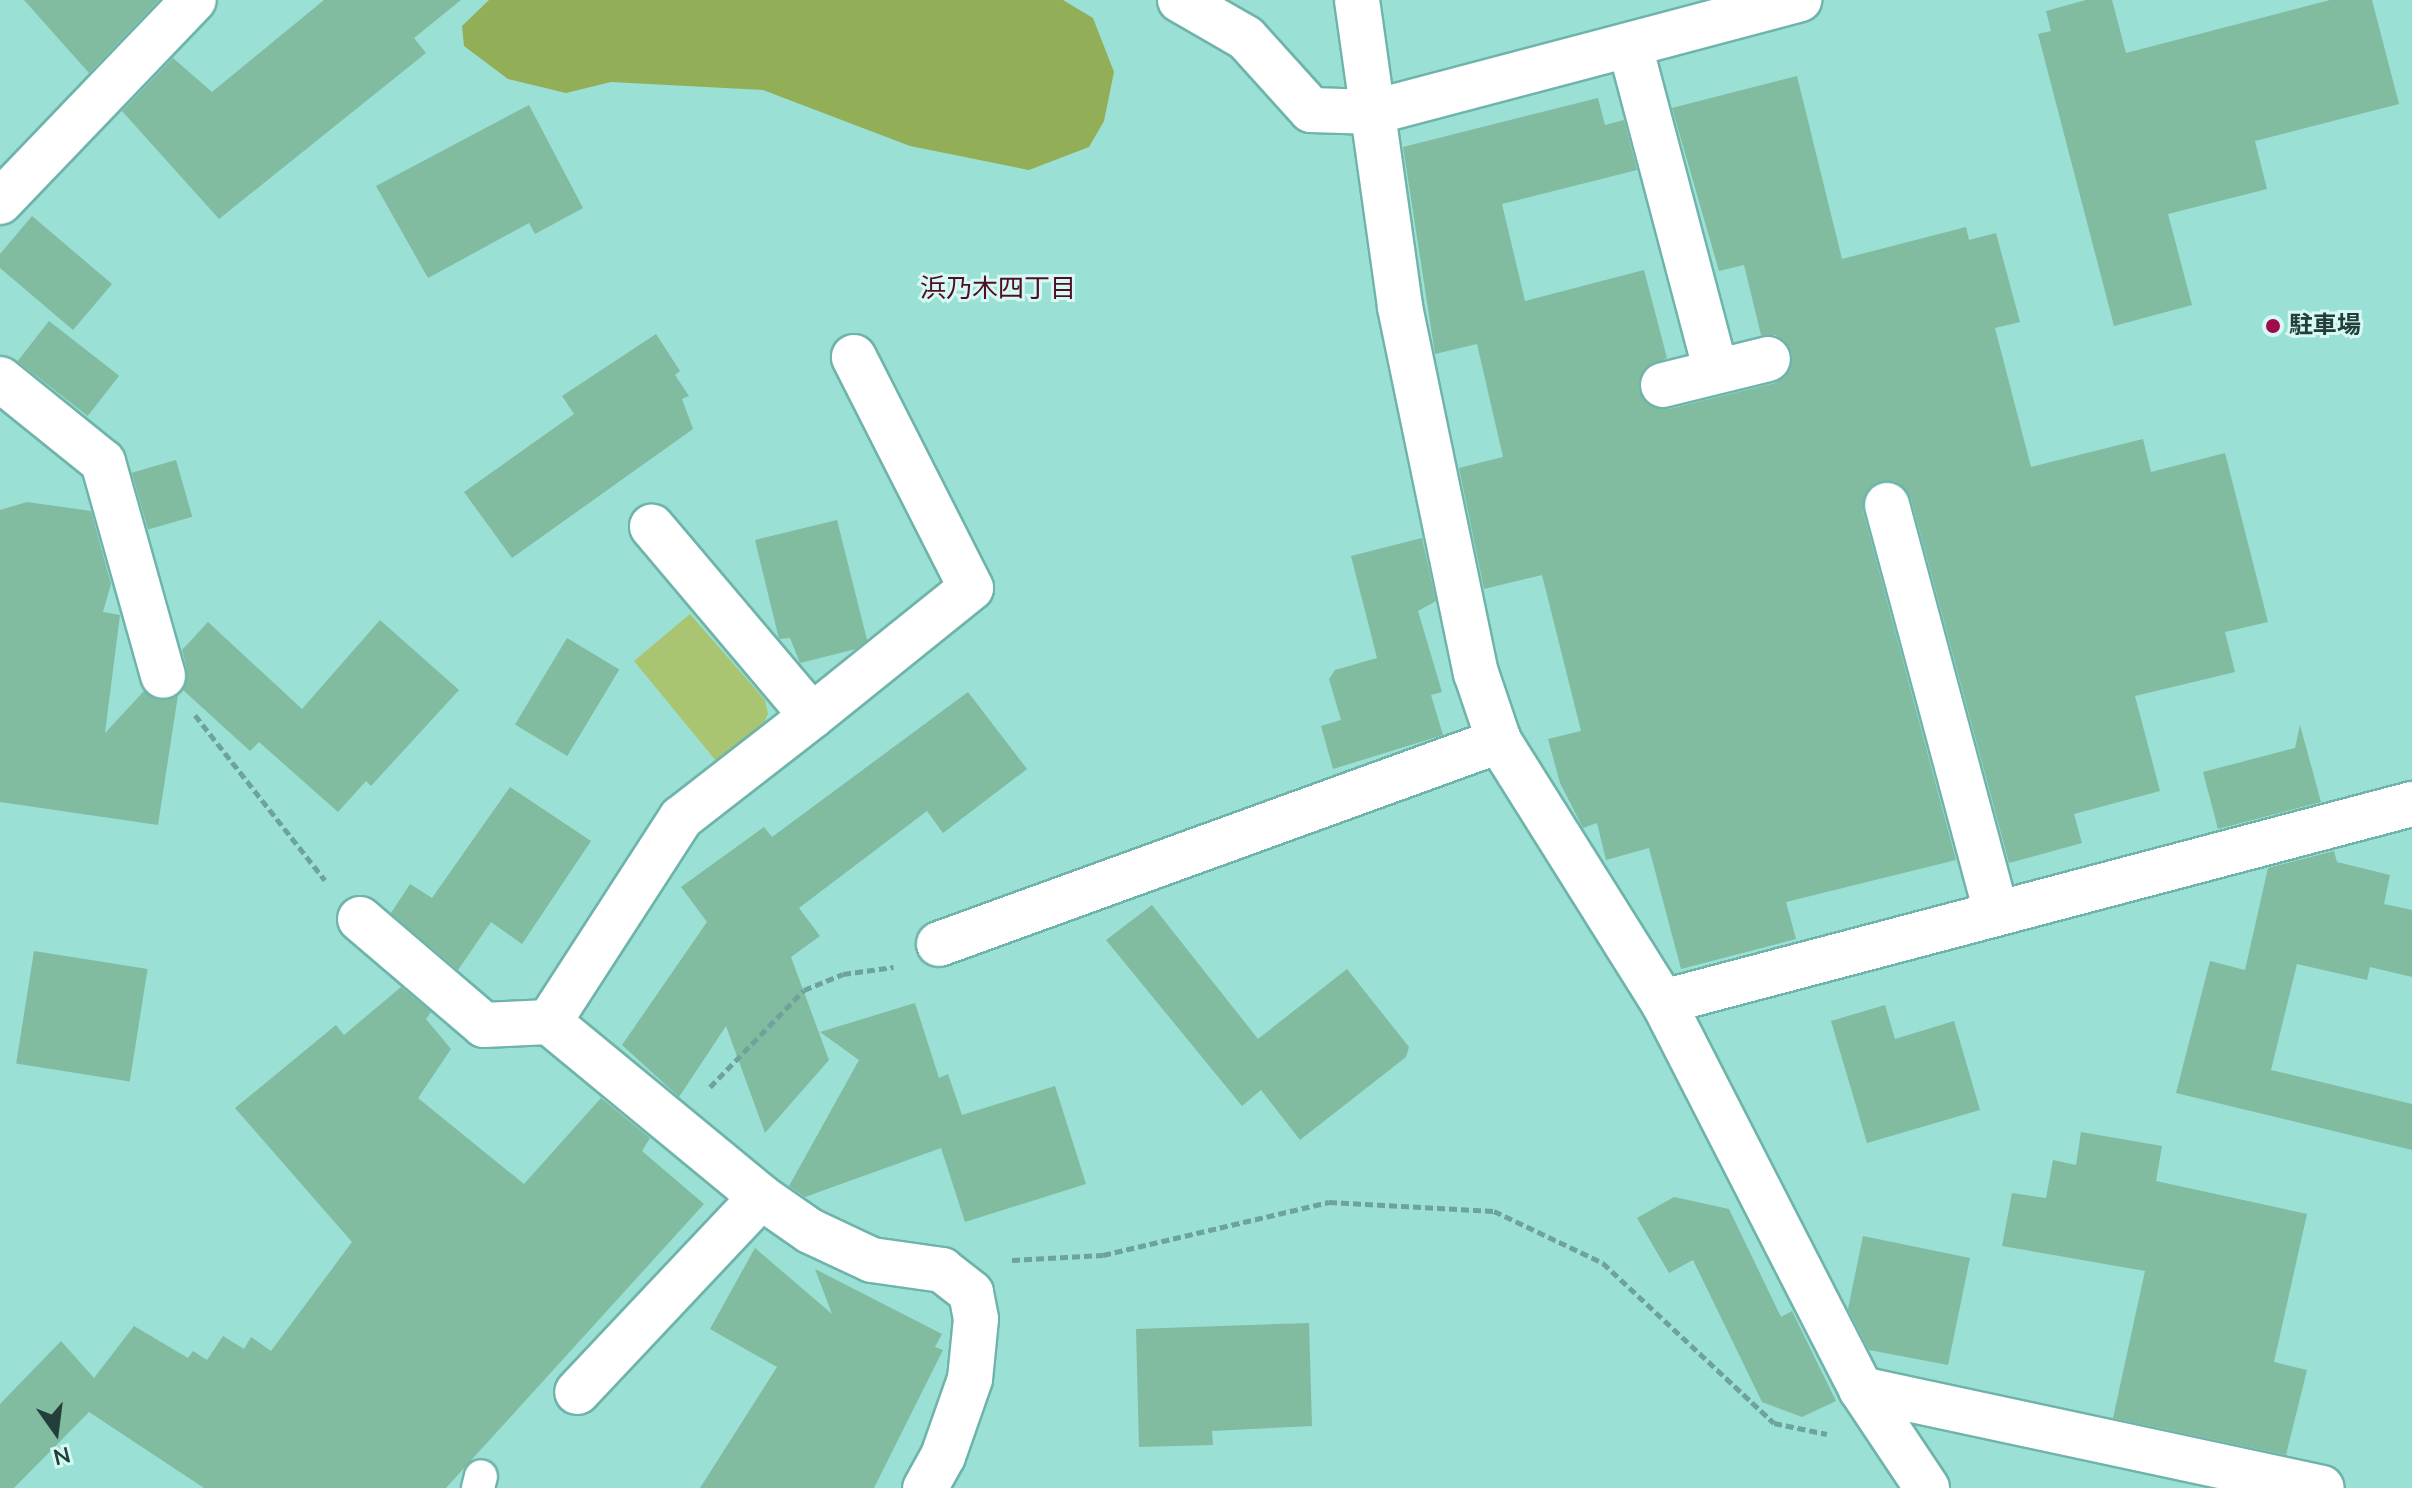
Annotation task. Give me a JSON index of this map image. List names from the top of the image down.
{
  "districts": ["浜乃木四丁目"],
  "places": ["駐車場"],
  "north": "bottom"
}
